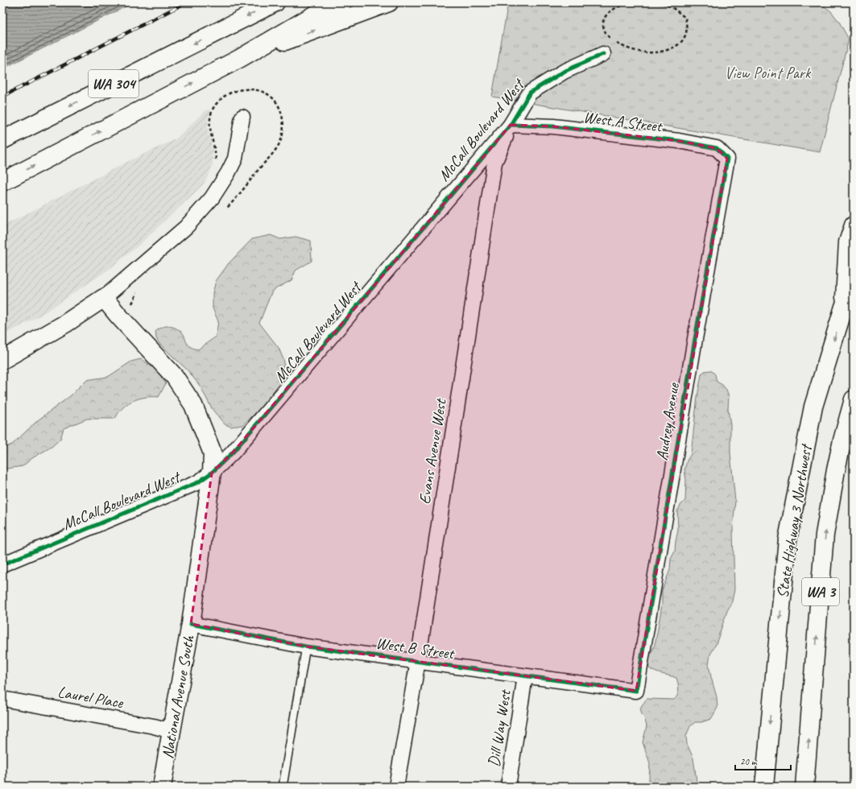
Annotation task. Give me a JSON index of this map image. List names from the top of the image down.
{
  "streets": {
    "main road": [
      "WA 304",
      "State Highway 3 Northwest",
      "WA 3",
      "National Avenue South"
    ],
    "street": [
      "West A Street",
      "McCall Boulevard West",
      "Audrey Avenue",
      "Evans Avenue West",
      "West B Street",
      "Laurel Place",
      "Dill Way West"
    ]
  },
  "crossings": [
    ["West A Street", "McCall Boulevard West"],
    ["West A Street", "Audrey Avenue"],
    ["West A Street", "Evans Avenue West"],
    ["McCall Boulevard West", "Evans Avenue West"],
    ["McCall Boulevard West", "National Avenue South"],
    ["Audrey Avenue", "West B Street"],
    ["Evans Avenue West", "West B Street"],
    ["West B Street", "National Avenue South"],
    ["West B Street", "Dill Way West"],
    ["Laurel Place", "National Avenue South"]
  ],
  "parks": ["View Point Park"],
  "scale_bar": "20 m"
}
